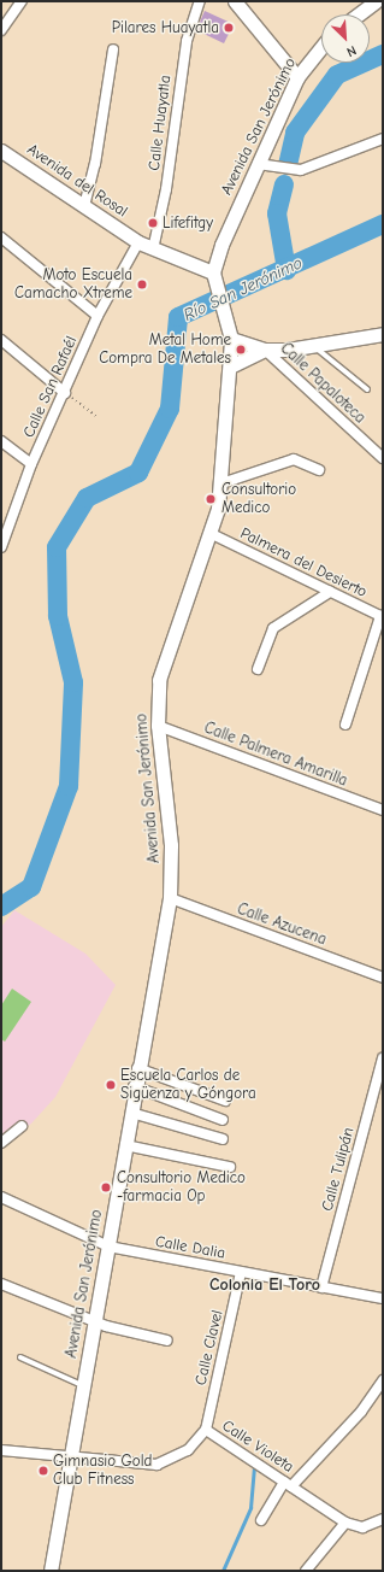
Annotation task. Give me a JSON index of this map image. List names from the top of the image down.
{
  "streets": {
    "main road": ["Avenida San Jerónimo", "Avenida del Rosal"],
    "street": [
      "Calle Huayatla",
      "Calle Papaloteca",
      "Calle San Rafaél",
      "Palmera del Desierto",
      "Calle Palmera Amarilla",
      "Calle Azucena",
      "Calle Tulipán",
      "Calle Dalia",
      "Calle Clavel",
      "Calle Violeta"
    ]
  },
  "crossings": [
    ["Calle Huayatla", "Avenida del Rosal"],
    ["Avenida San Jerónimo", "Avenida del Rosal"],
    ["Avenida San Jerónimo", "Palmera del Desierto"],
    ["Avenida San Jerónimo", "Calle Palmera Amarilla"],
    ["Avenida San Jerónimo", "Calle Azucena"],
    ["Avenida San Jerónimo", "Calle Dalia"],
    ["Avenida San Jerónimo", "Calle Violeta"],
    ["Avenida del Rosal", "Calle San Rafaél"],
    ["Calle Tulipán", "Calle Dalia"],
    ["Calle Dalia", "Calle Clavel"],
    ["Calle Clavel", "Calle Violeta"]
  ],
  "districts": ["Colonia El Toro"],
  "water": ["Río San Jerónimo"],
  "places": [
    "Pilares Huayatla",
    "Lifefitgy",
    "Moto Escuela Camacho Xtreme",
    "Metal Home Compra De Metales",
    "Consultorio Medico",
    "Escuela Carlos de Sigüenza y Góngora",
    "Consultorio Medico -farmacia Op",
    "Gimnasio Gold Club Fitness"
  ],
  "north": "bottom right"
}
